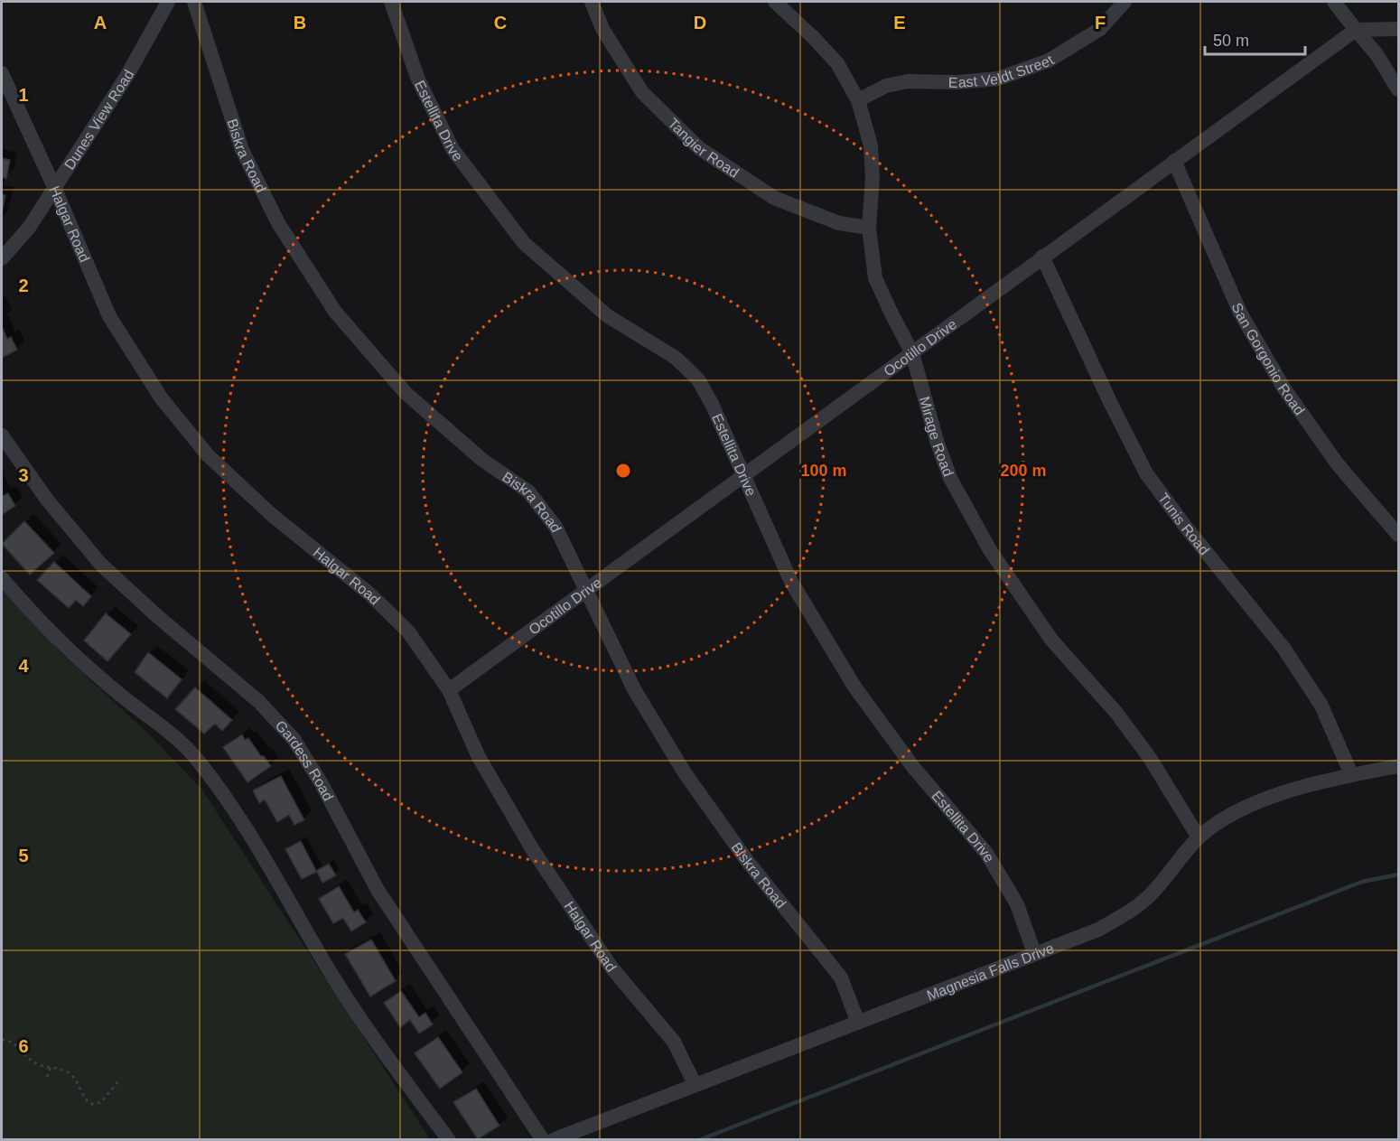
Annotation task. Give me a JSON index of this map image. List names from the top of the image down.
{
  "streets": {
    "street": [
      "East Veldt Street",
      "Dunes View Road",
      "Estellita Drive",
      "Tangier Road",
      "Biskra Road",
      "Halgar Road",
      "Ocotillo Drive",
      "San Gorgonio Road",
      "Mirage Road",
      "Tunis Road",
      "Gardess Road",
      "Magnesia Falls Drive"
    ]
  },
  "crossings": [
    ["East Veldt Street", "Mirage Road"],
    ["Dunes View Road", "Halgar Road"],
    ["Estellita Drive", "Ocotillo Drive"],
    ["Estellita Drive", "Magnesia Falls Drive"],
    ["Tangier Road", "Mirage Road"],
    ["Biskra Road", "Ocotillo Drive"],
    ["Biskra Road", "Magnesia Falls Drive"],
    ["Halgar Road", "Ocotillo Drive"],
    ["Halgar Road", "Magnesia Falls Drive"],
    ["Ocotillo Drive", "San Gorgonio Road"],
    ["Ocotillo Drive", "Mirage Road"],
    ["Ocotillo Drive", "Tunis Road"],
    ["Mirage Road", "Magnesia Falls Drive"],
    ["Tunis Road", "Magnesia Falls Drive"]
  ],
  "scale_bar": "50 m",
  "grid": {
    "columns": [
      "A",
      "B",
      "C",
      "D",
      "E",
      "F"
    ],
    "rows": [
      "1",
      "2",
      "3",
      "4",
      "5",
      "6"
    ]
  },
  "rings": ["100 m", "200 m"]
}
